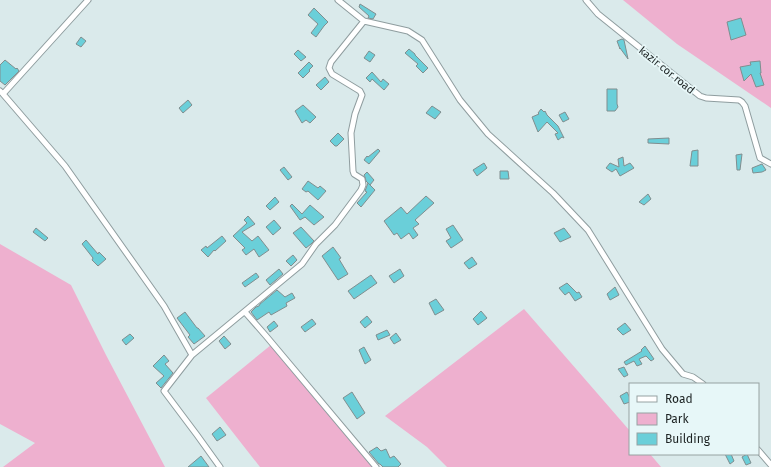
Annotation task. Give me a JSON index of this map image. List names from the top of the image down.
{
  "streets": {
    "street": ["kazir cor road"]
  },
  "legend": ["Road", "Park", "Building"]
}
